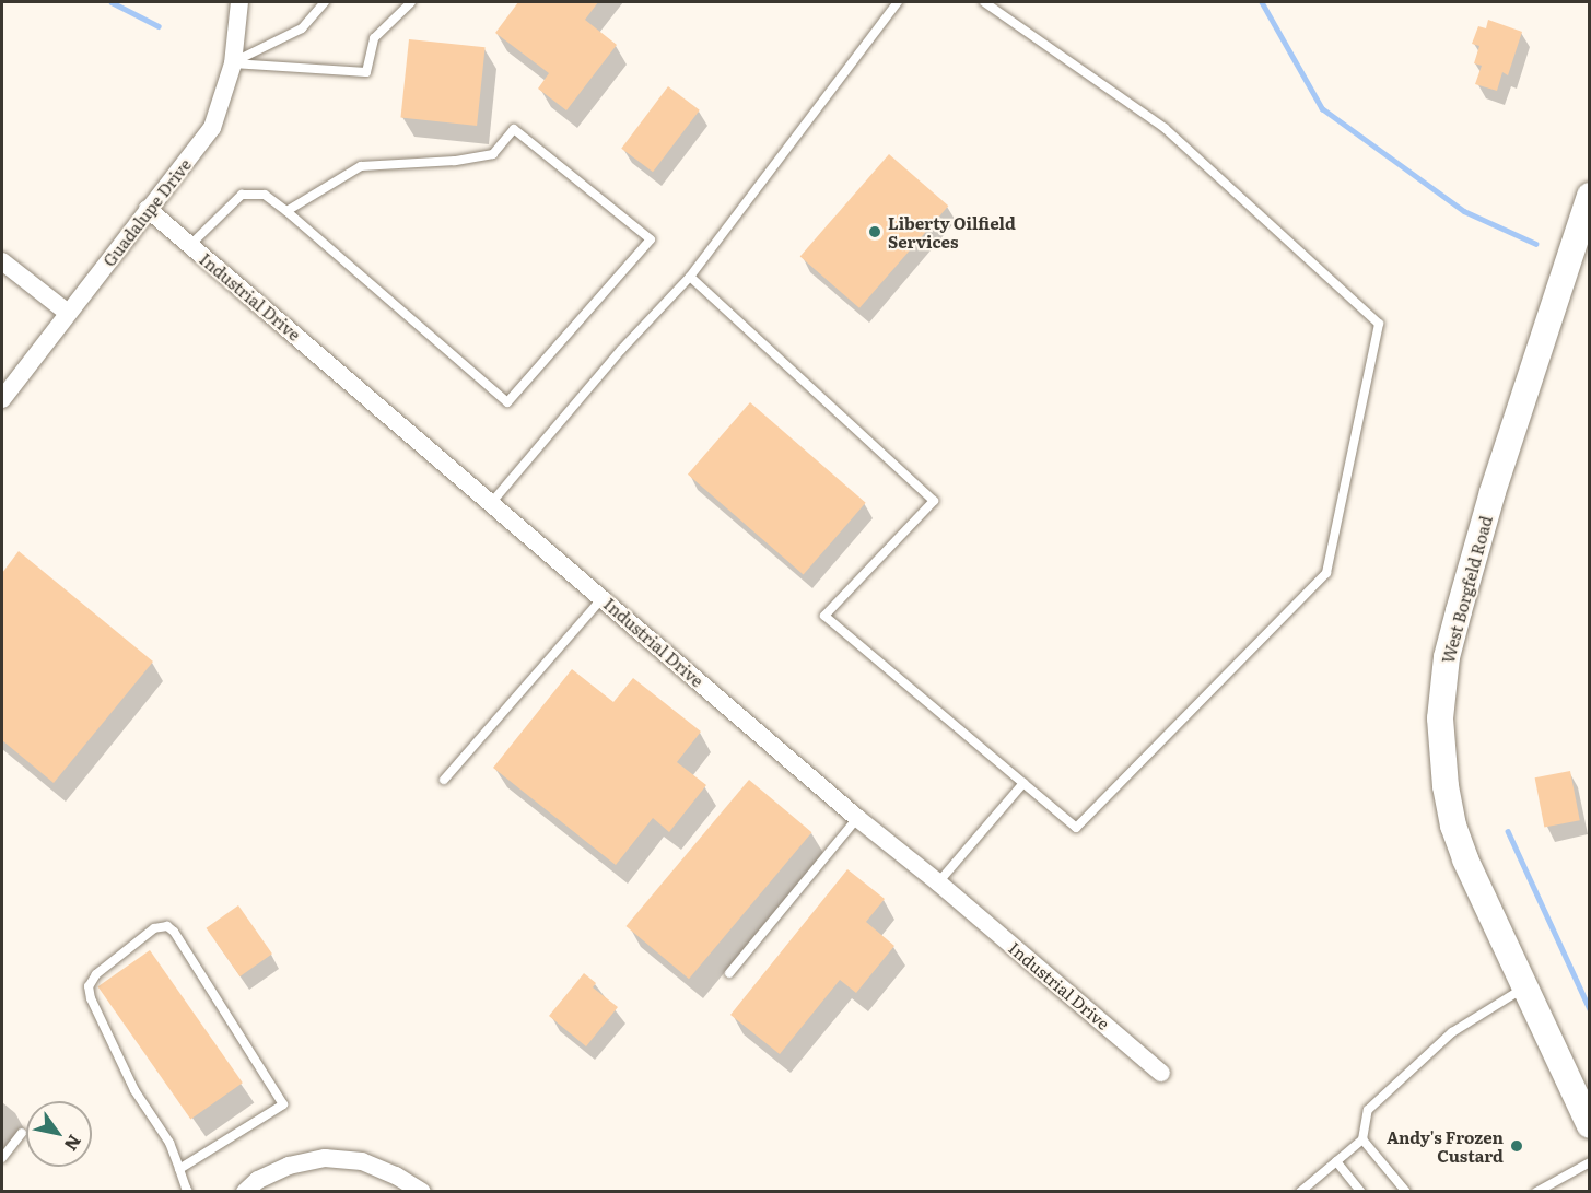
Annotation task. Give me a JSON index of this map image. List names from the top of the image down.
{
  "streets": {
    "street": ["Guadalupe Drive", "Industrial Drive", "West Borgfeld Road"]
  },
  "crossings": [
    ["Guadalupe Drive", "Industrial Drive"]
  ],
  "places": ["Liberty Oilfield Services", "Andy's Frozen Custard"],
  "north": "bottom right"
}
